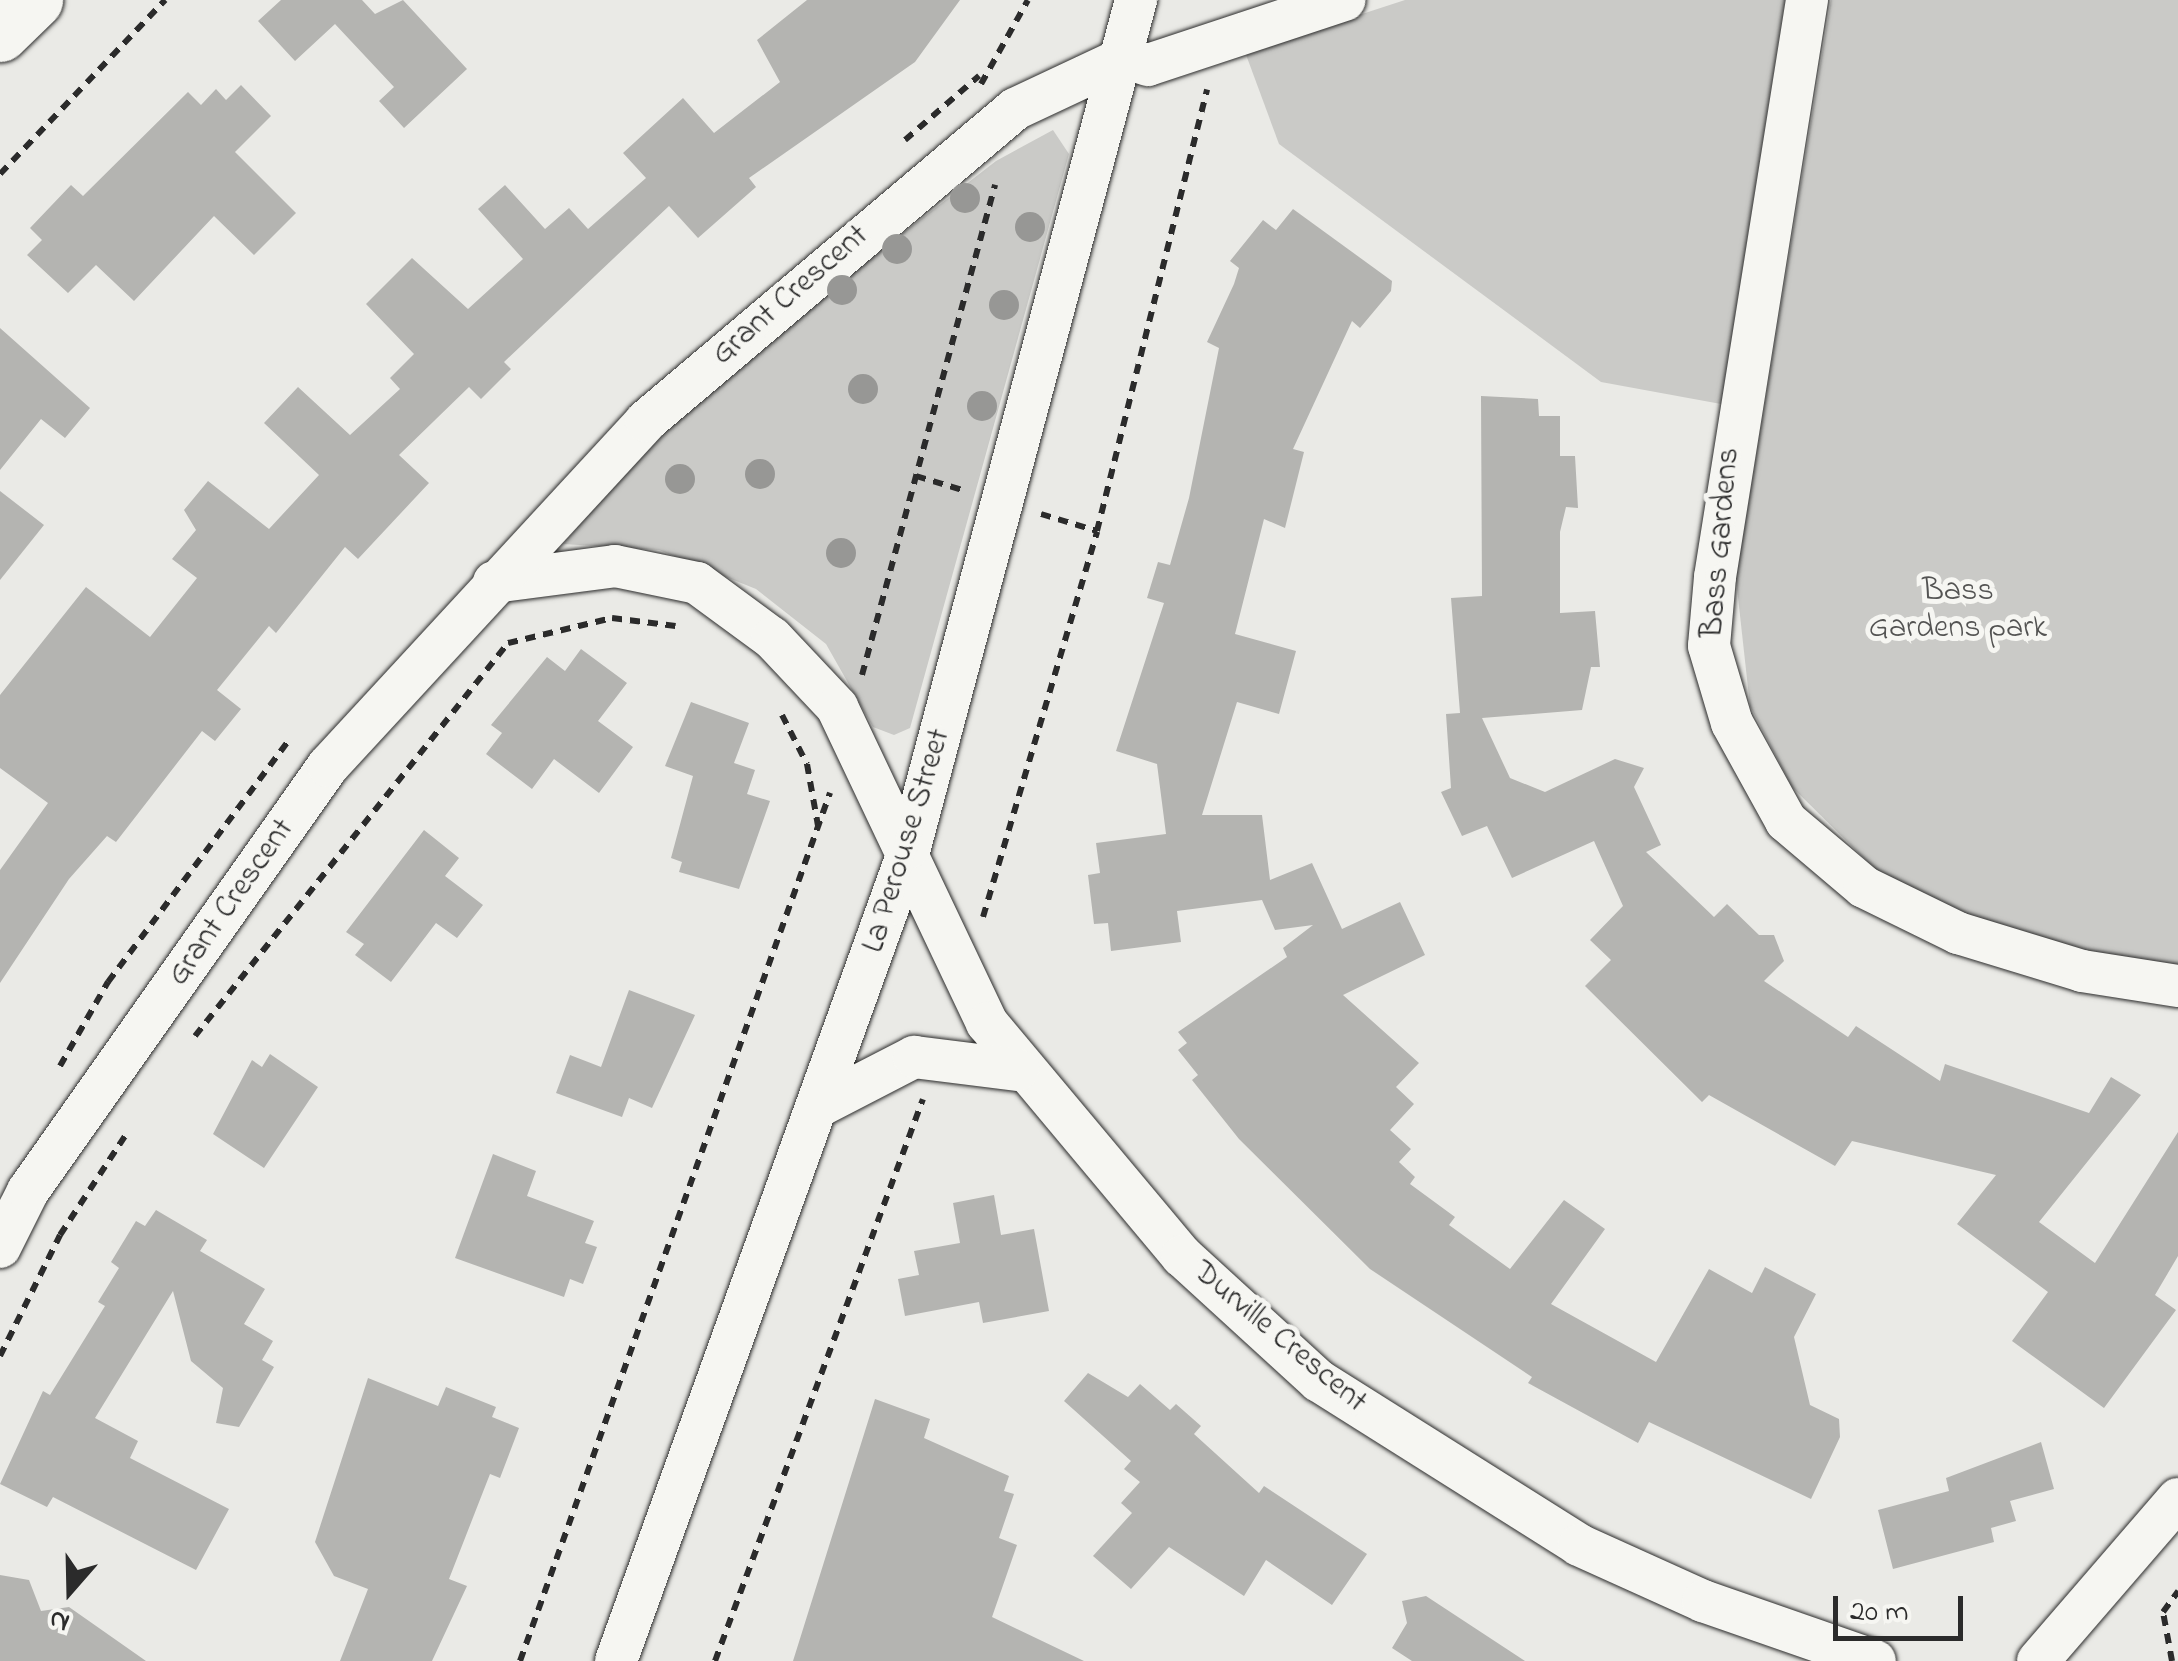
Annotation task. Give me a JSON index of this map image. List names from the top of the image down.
{
  "streets": {
    "street": [
      "Grant Crescent",
      "Bass Gardens",
      "La Perouse Street",
      "Durville Crescent"
    ]
  },
  "crossings": [
    ["Grant Crescent", "La Perouse Street"],
    ["La Perouse Street", "Durville Crescent"]
  ],
  "parks": ["Bass Gardens park"],
  "scale_bar": "20 m",
  "north": "bottom"
}
